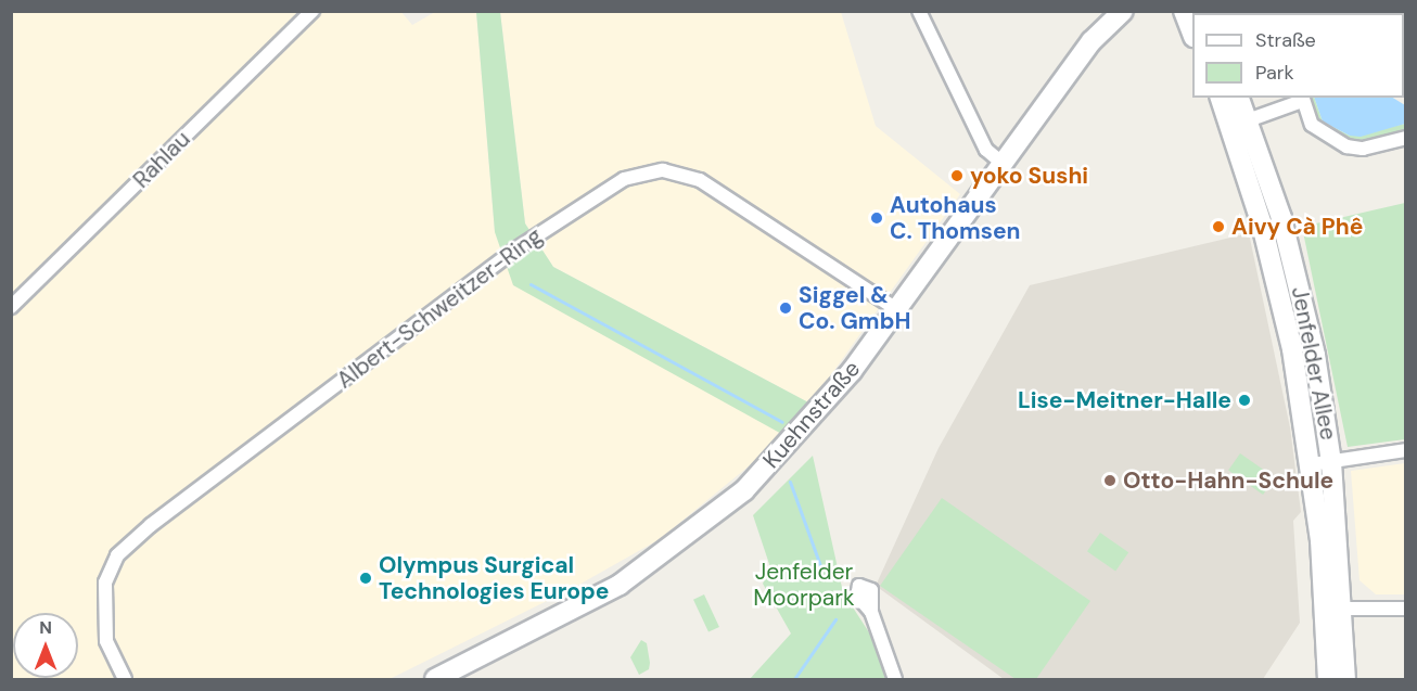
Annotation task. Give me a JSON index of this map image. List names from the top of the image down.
{
  "streets": {
    "street": [
      "Rahlau",
      "Albert-Schweitzer-Ring",
      "Jenfelder Allee",
      "Kuehnstraße"
    ]
  },
  "crossings": [
    ["Albert-Schweitzer-Ring", "Kuehnstraße"]
  ],
  "parks": ["Jenfelder Moorpark"],
  "places": [
    "yoko Sushi",
    "Autohaus C. Thomsen",
    "Aivy Cà Phê",
    "Siggel & Co. GmbH",
    "Lise-Meitner-Halle",
    "Otto-Hahn-Schule",
    "Olympus Surgical Technologies Europe"
  ],
  "legend": ["Straße", "Park"],
  "north": "top"
}
